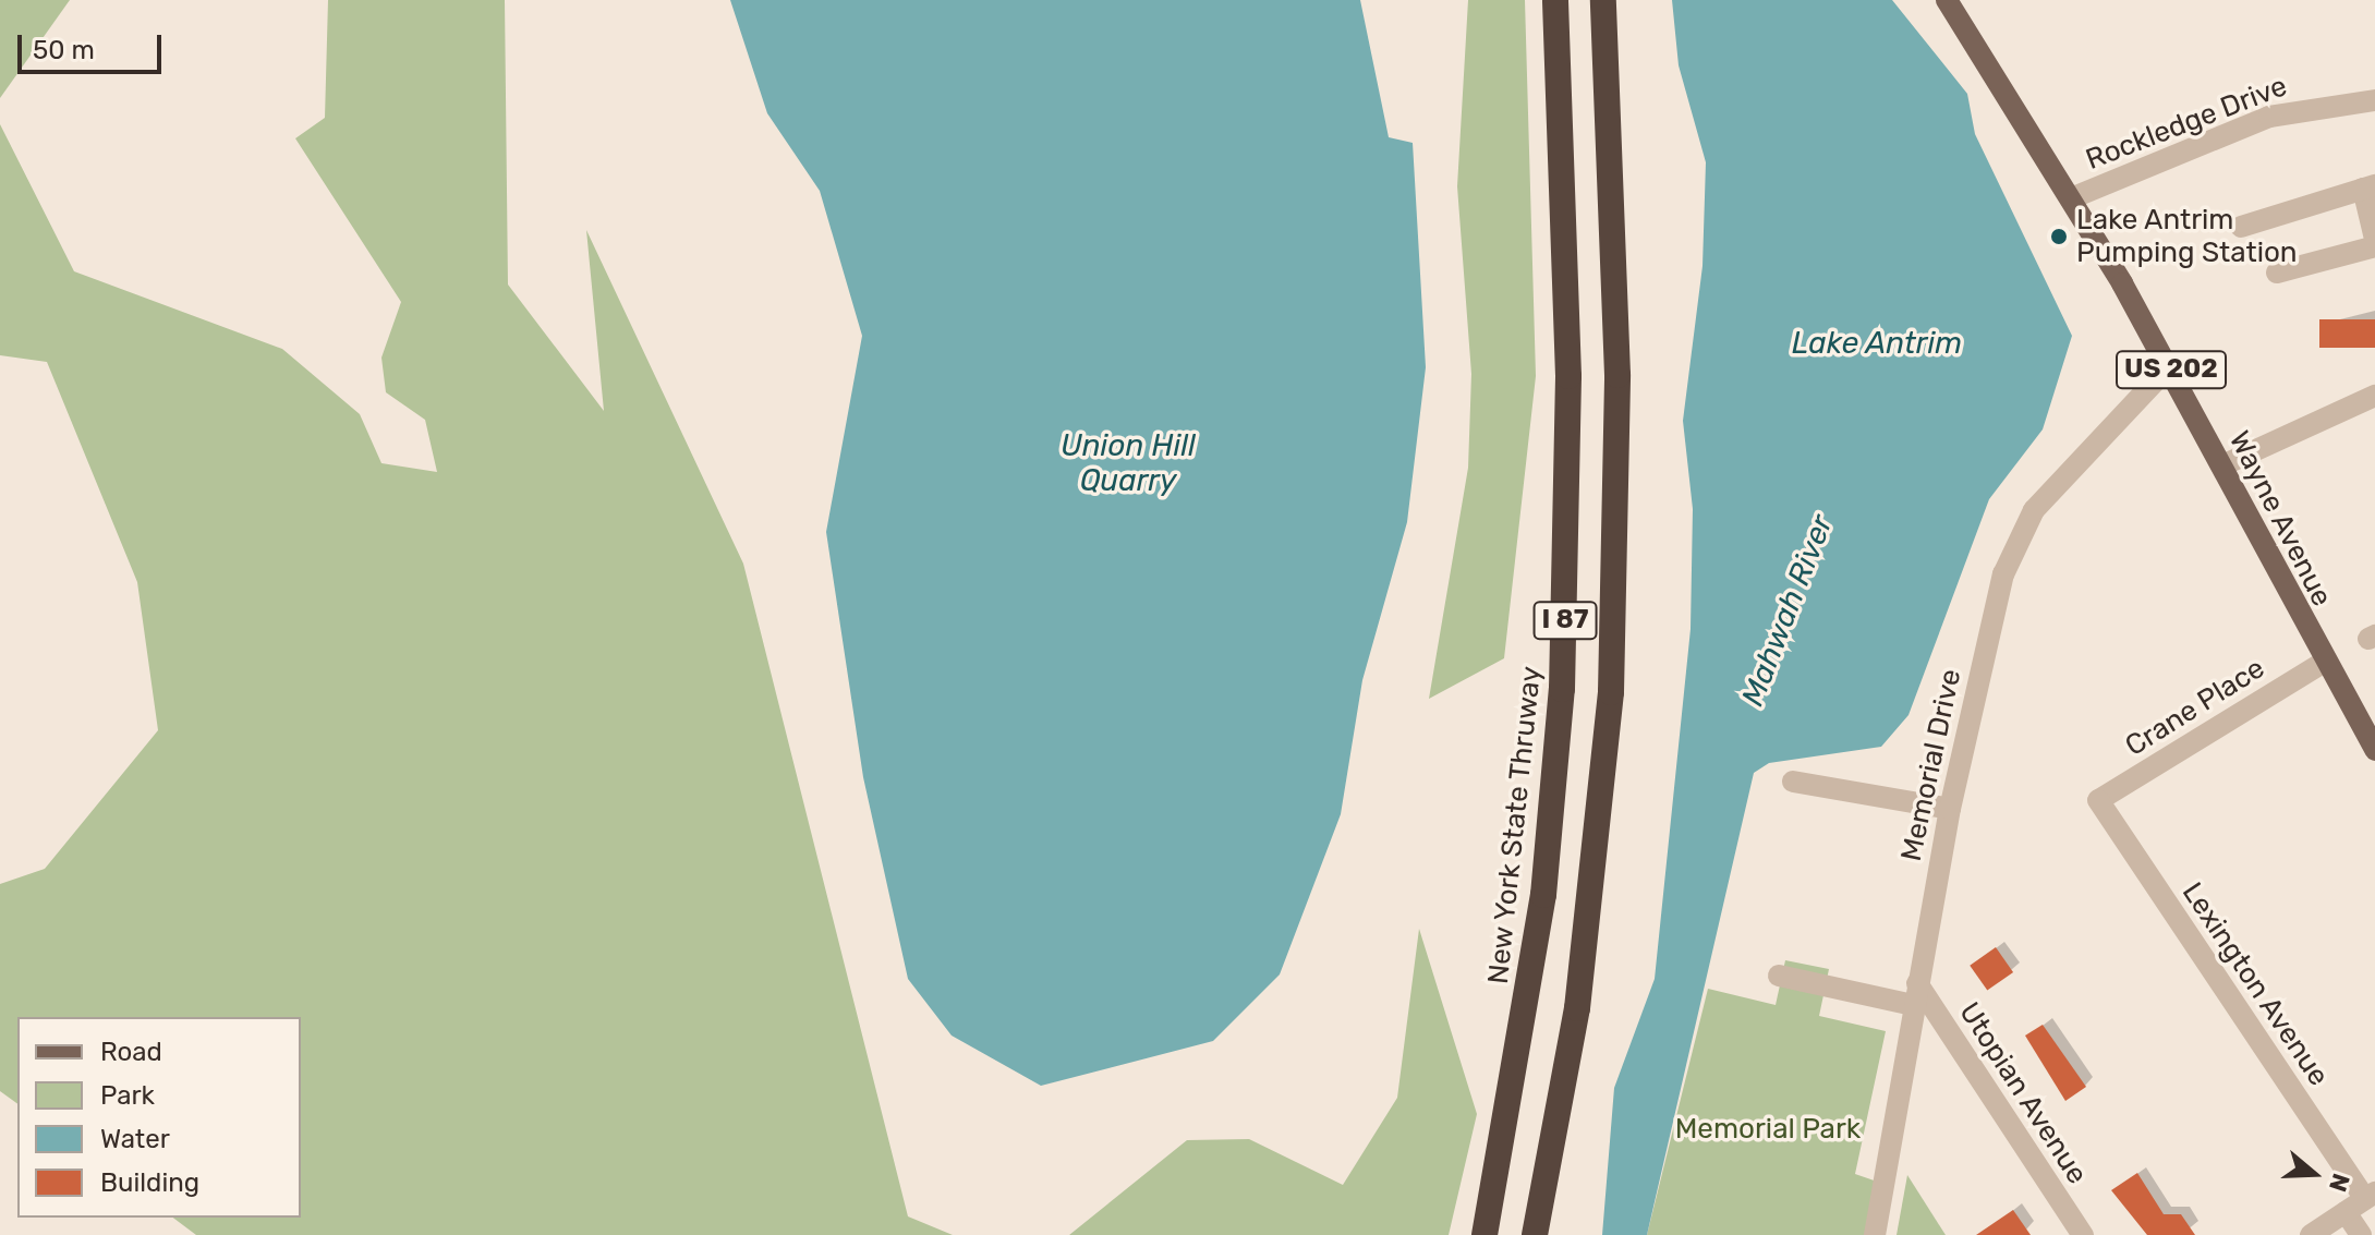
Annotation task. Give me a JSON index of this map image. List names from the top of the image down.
{
  "streets": {
    "highway": ["I 87", "New York State Thruway"],
    "main road": ["US 202", "Wayne Avenue"],
    "street": [
      "Rockledge Drive",
      "Crane Place",
      "Memorial Drive",
      "Lexington Avenue",
      "Utopian Avenue"
    ]
  },
  "crossings": [
    ["Rockledge Drive", "Wayne Avenue"],
    ["Wayne Avenue", "Crane Place"],
    ["Wayne Avenue", "Memorial Drive"],
    ["Crane Place", "Lexington Avenue"],
    ["Memorial Drive", "Utopian Avenue"]
  ],
  "water": ["Lake Antrim", "Union Hill Quarry", "Mahwah River"],
  "parks": ["Memorial Park"],
  "places": ["Lake Antrim Pumping Station"],
  "legend": [
    "Road",
    "Park",
    "Water",
    "Building"
  ],
  "scale_bar": "50 m",
  "north": "right"
}
